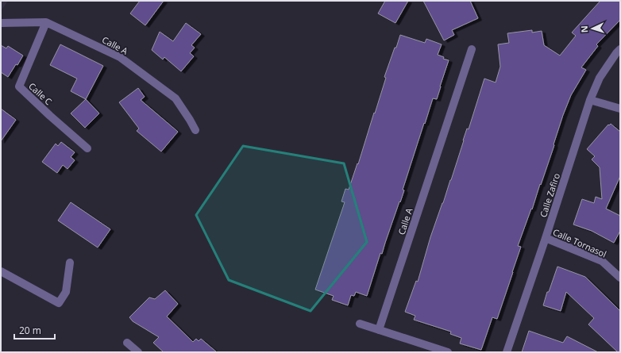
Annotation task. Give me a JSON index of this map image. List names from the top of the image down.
{
  "streets": {
    "street": [
      "Calle A",
      "Calle C",
      "Calle Zafiro",
      "Calle Tornasol"
    ]
  },
  "crossings": [
    ["Calle A", "Calle C"],
    ["Calle Zafiro", "Calle Tornasol"]
  ],
  "scale_bar": "20 m",
  "north": "left"
}
